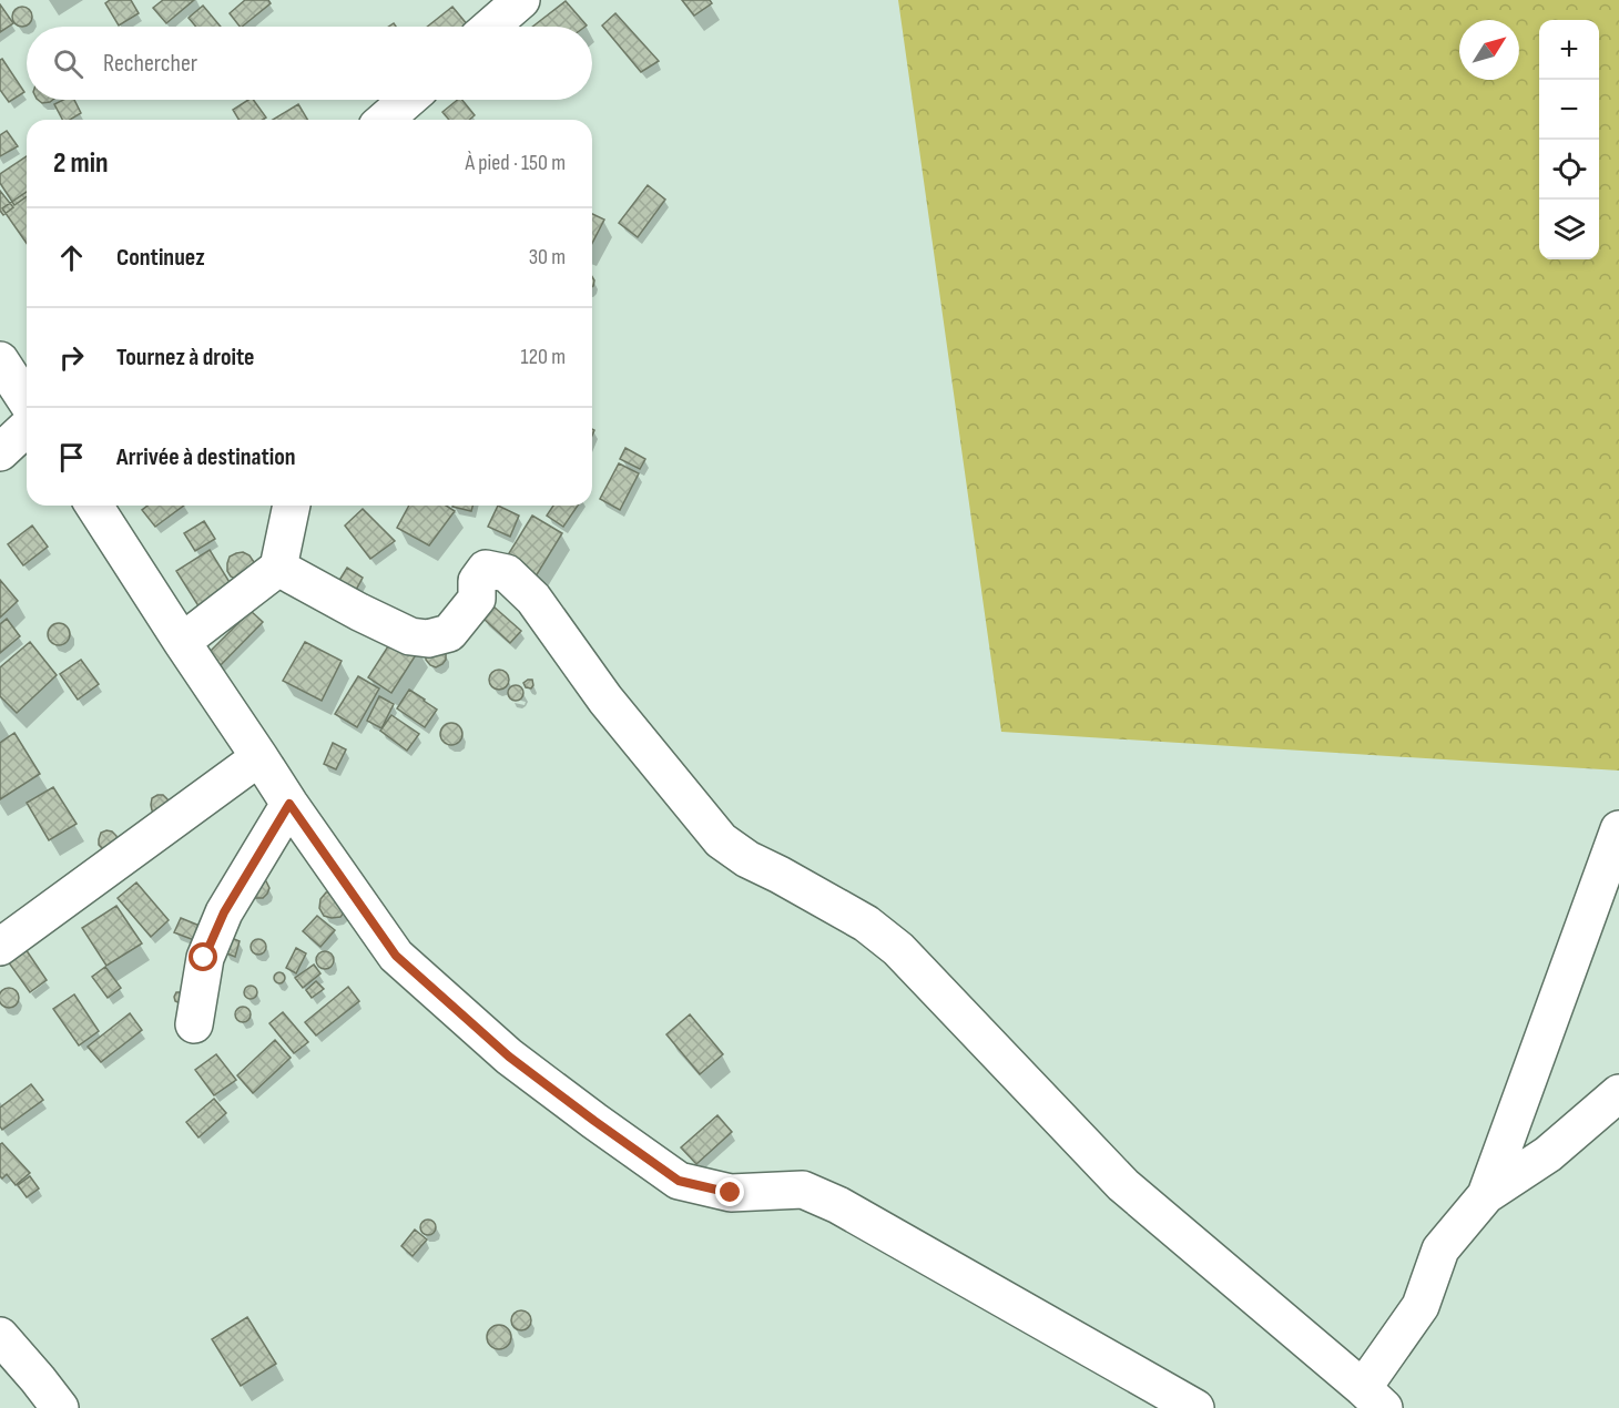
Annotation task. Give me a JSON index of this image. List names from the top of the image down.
{
  "north": "top right",
  "page": {
    "map_buttons": ["+", "−"],
    "search": "Rechercher",
    "heading": ["2 min", "À pied · 150 m"],
    "list": [
      ["Continuez", "30 m"],
      ["Tournez à droite", "120 m"],
      "Arrivée à destination"
    ]
  }
}
